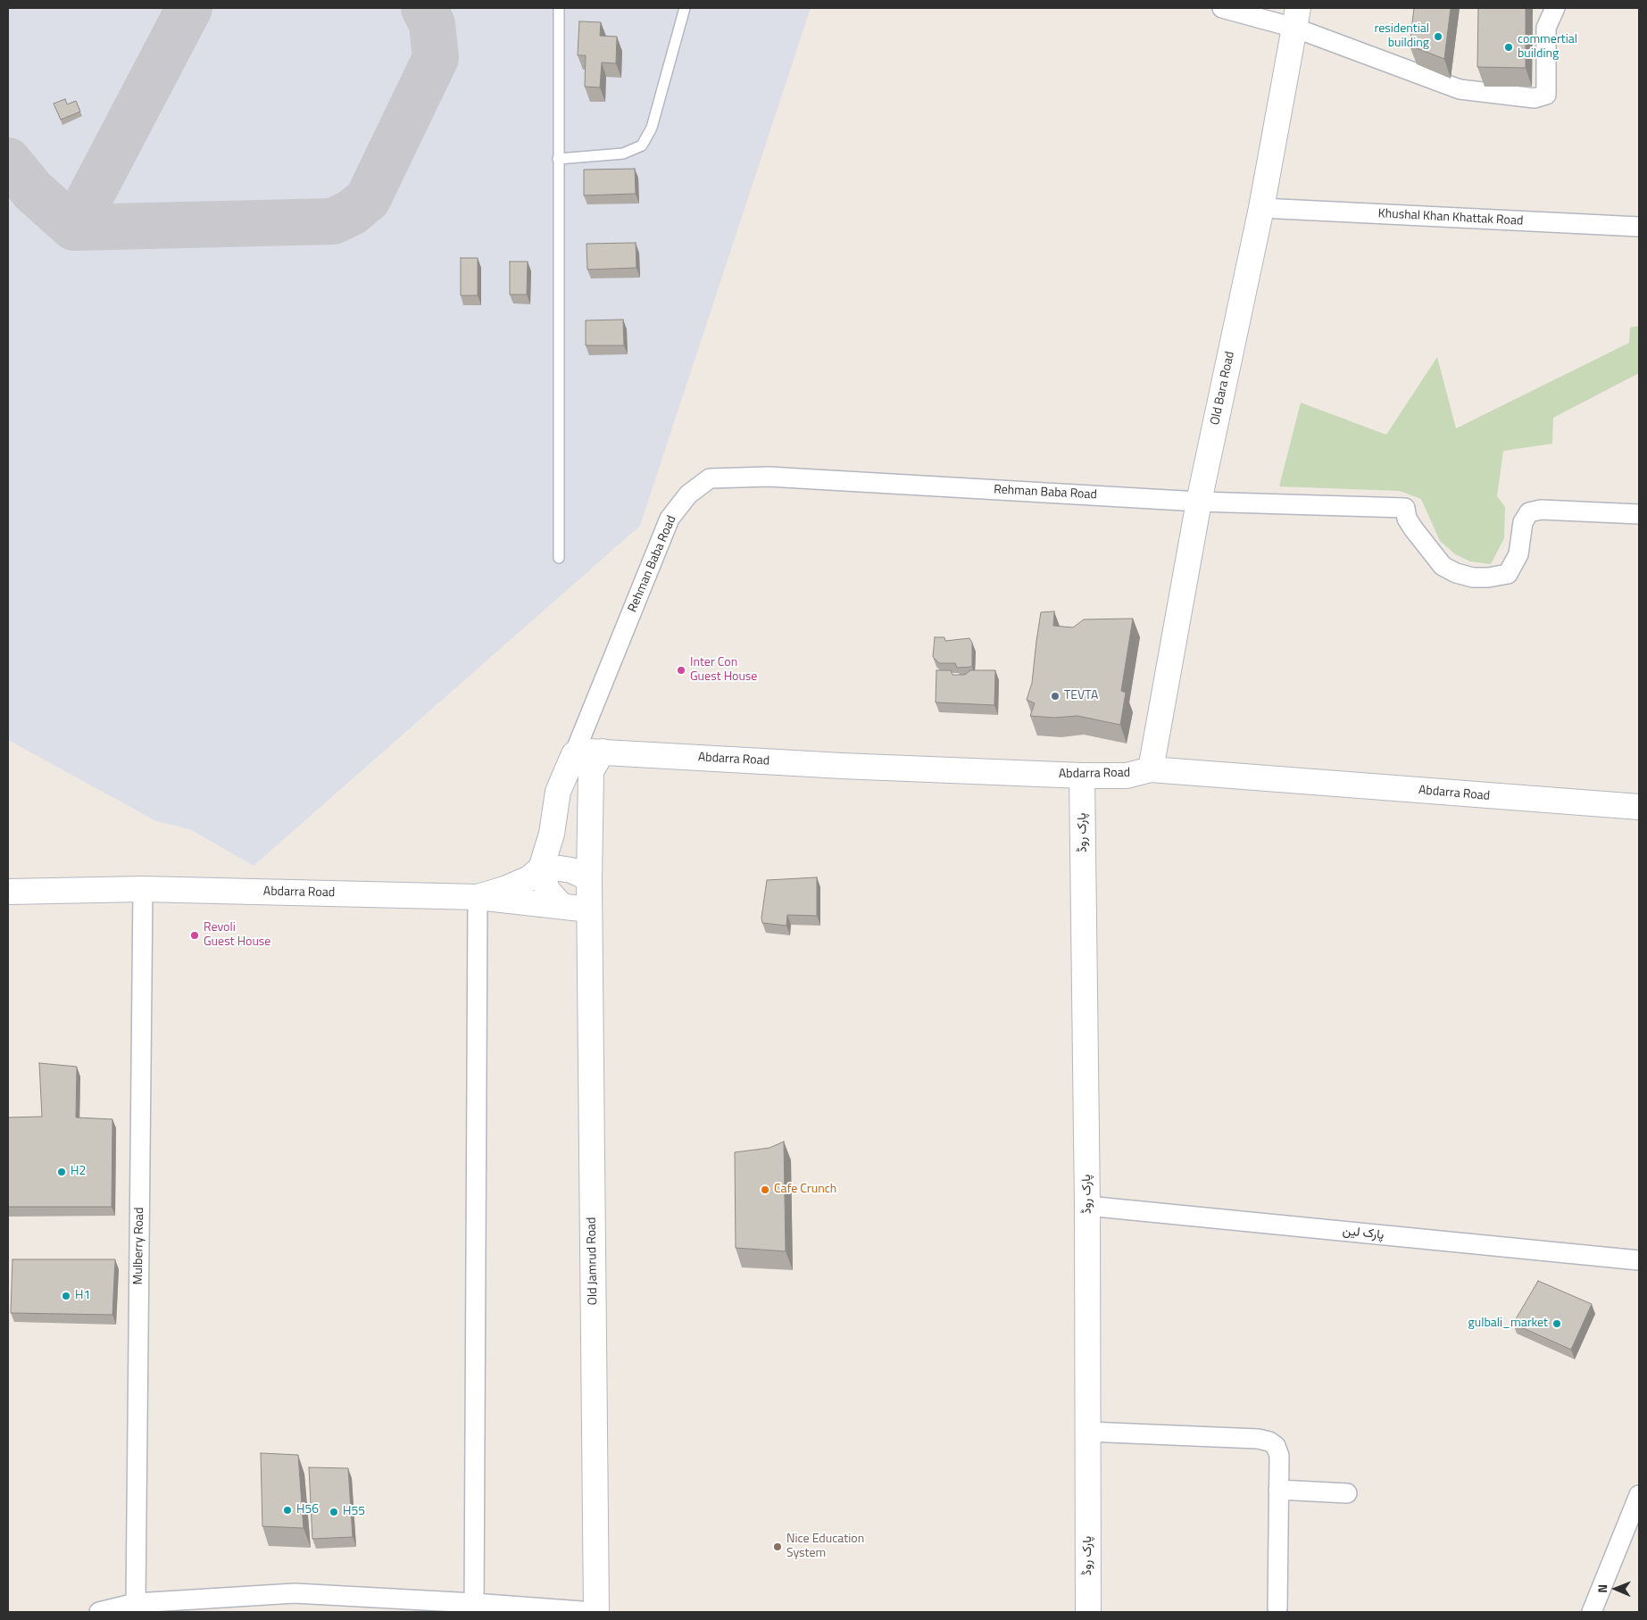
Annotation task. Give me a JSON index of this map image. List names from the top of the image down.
{
  "streets": {
    "street": [
      "Khushal Khan Khattak Road",
      "Old Bara Road",
      "Rehman Baba Road",
      "Abdarra Road",
      "پارک روڈ",
      "پارک لین",
      "Mulberry Road",
      "Old Jamrud Road"
    ]
  },
  "crossings": [
    ["Khushal Khan Khattak Road", "Old Bara Road"],
    ["Old Bara Road", "Rehman Baba Road"],
    ["Old Bara Road", "Abdarra Road"],
    ["Abdarra Road", "پارک روڈ"],
    ["Abdarra Road", "Mulberry Road"],
    ["Abdarra Road", "Old Jamrud Road"],
    ["پارک روڈ", "پارک لین"]
  ],
  "places": [
    "residential building",
    "commertial building",
    "Inter Con Guest House",
    "TEVTA",
    "Revoli Guest House",
    "H2",
    "Cafe Crunch",
    "H1",
    "gulbali_market",
    "H56",
    "H55",
    "Nice Education System"
  ],
  "north": "left"
}
